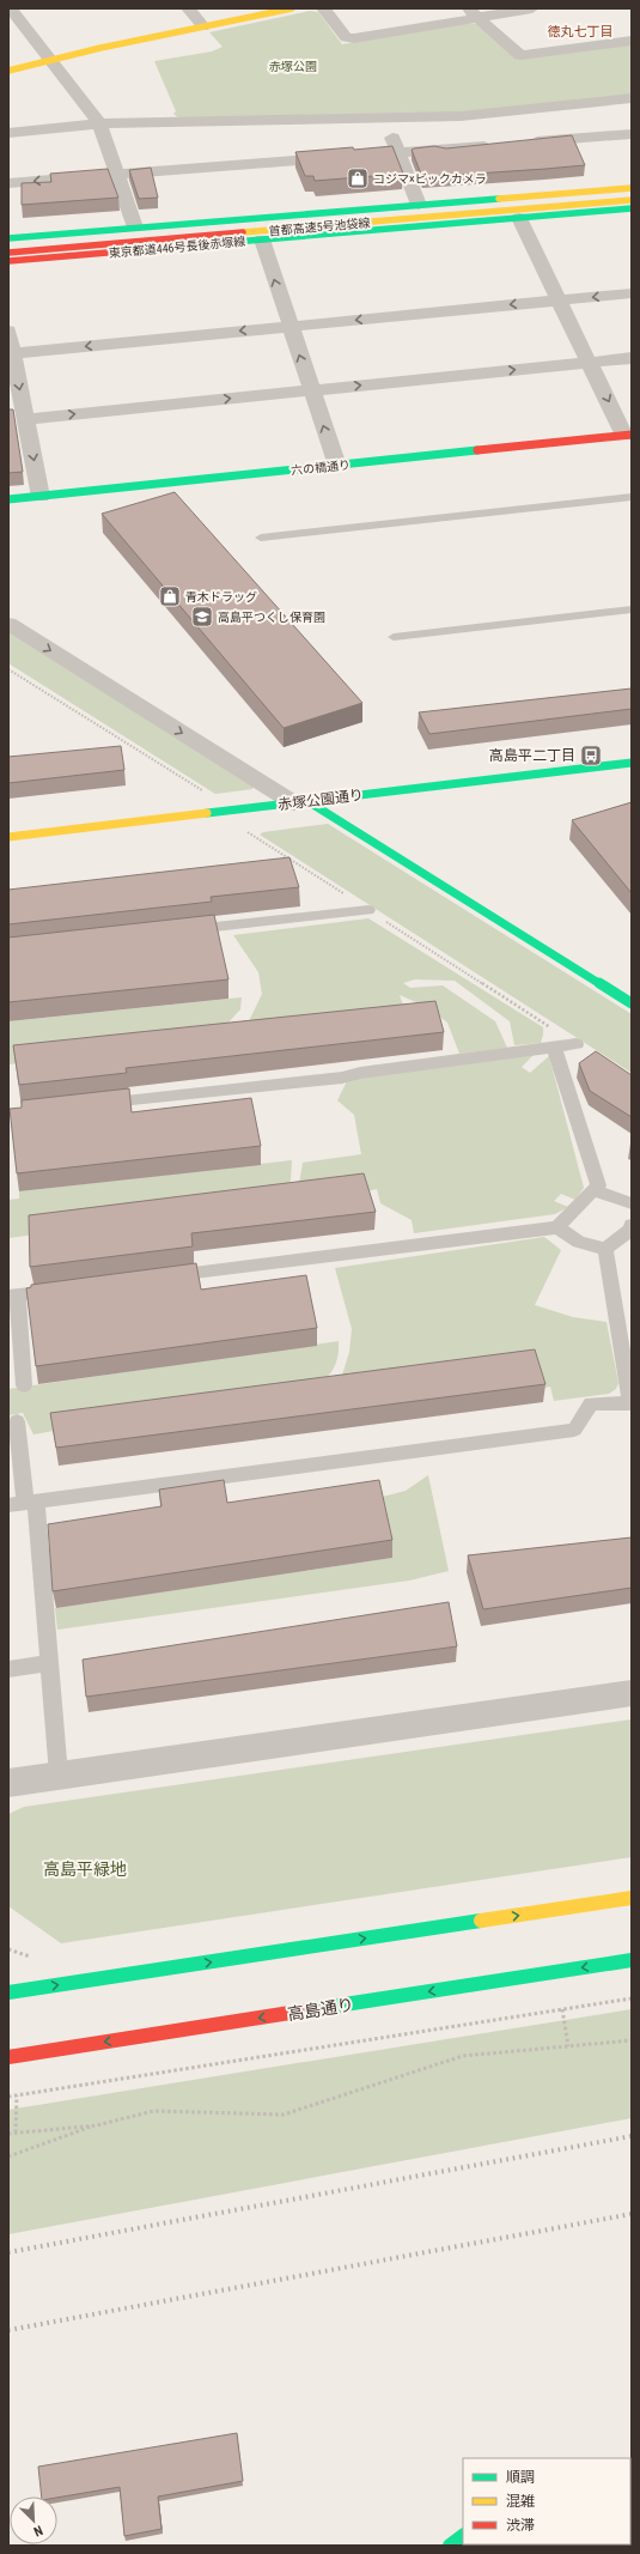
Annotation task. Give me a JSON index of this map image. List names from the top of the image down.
{
  "streets": {
    "main road": [
      "首都高速5号池袋線",
      "東京都道446号長後赤塚線",
      "六の橋通り",
      "赤塚公園通り",
      "高島通り"
    ]
  },
  "districts": ["徳丸七丁目"],
  "parks": ["赤塚公園", "高島平緑地"],
  "places": {
    "shop": ["コジマ×ビックカメラ", "青木ドラッグ"],
    "school or university": ["高島平つくし保育園"],
    "bus stop": ["高島平二丁目"]
  },
  "legend": ["順調", "混雑", "渋滞"],
  "north": "bottom right"
}
